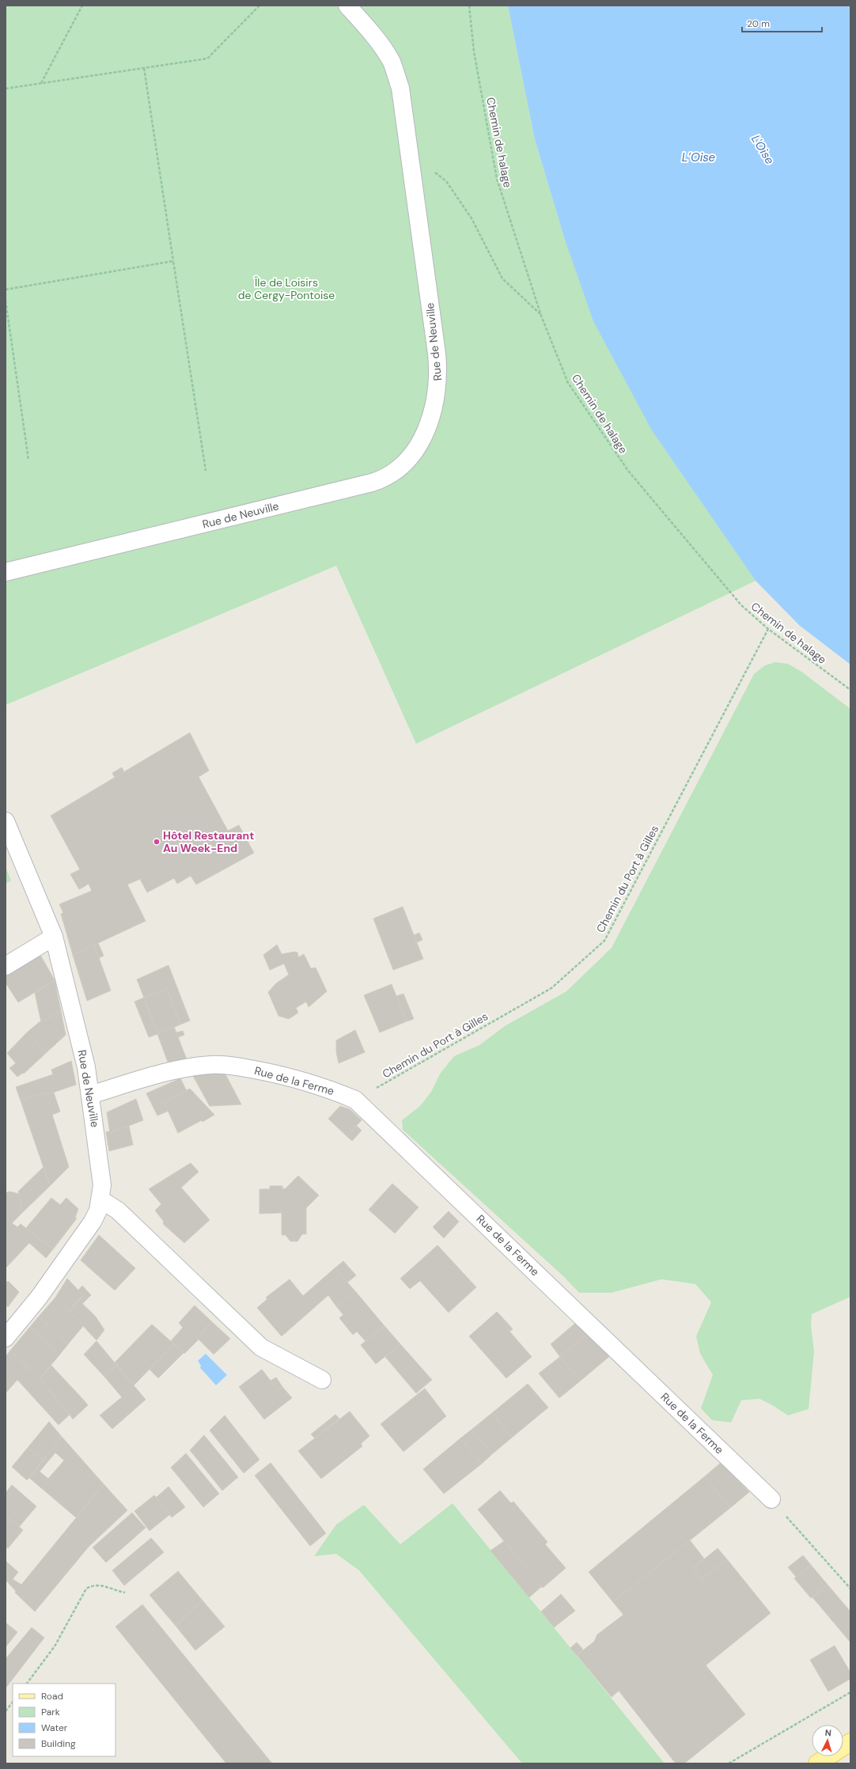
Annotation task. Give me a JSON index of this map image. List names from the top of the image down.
{
  "streets": {
    "street": ["Rue de Neuville", "Rue de la Ferme"],
    "path": ["Chemin de halage", "Chemin du Port à Gilles"]
  },
  "crossings": [
    ["Chemin de halage", "Chemin du Port à Gilles"],
    ["Rue de Neuville", "Rue de la Ferme"],
    ["Chemin du Port à Gilles", "Rue de la Ferme"]
  ],
  "water": ["L'Oise", "L’Oise"],
  "parks": ["Île de Loisirs de Cergy-Pontoise"],
  "places": ["Hôtel Restaurant Au Week-End"],
  "legend": [
    "Road",
    "Park",
    "Water",
    "Building"
  ],
  "scale_bar": "20 m",
  "north": "top"
}
